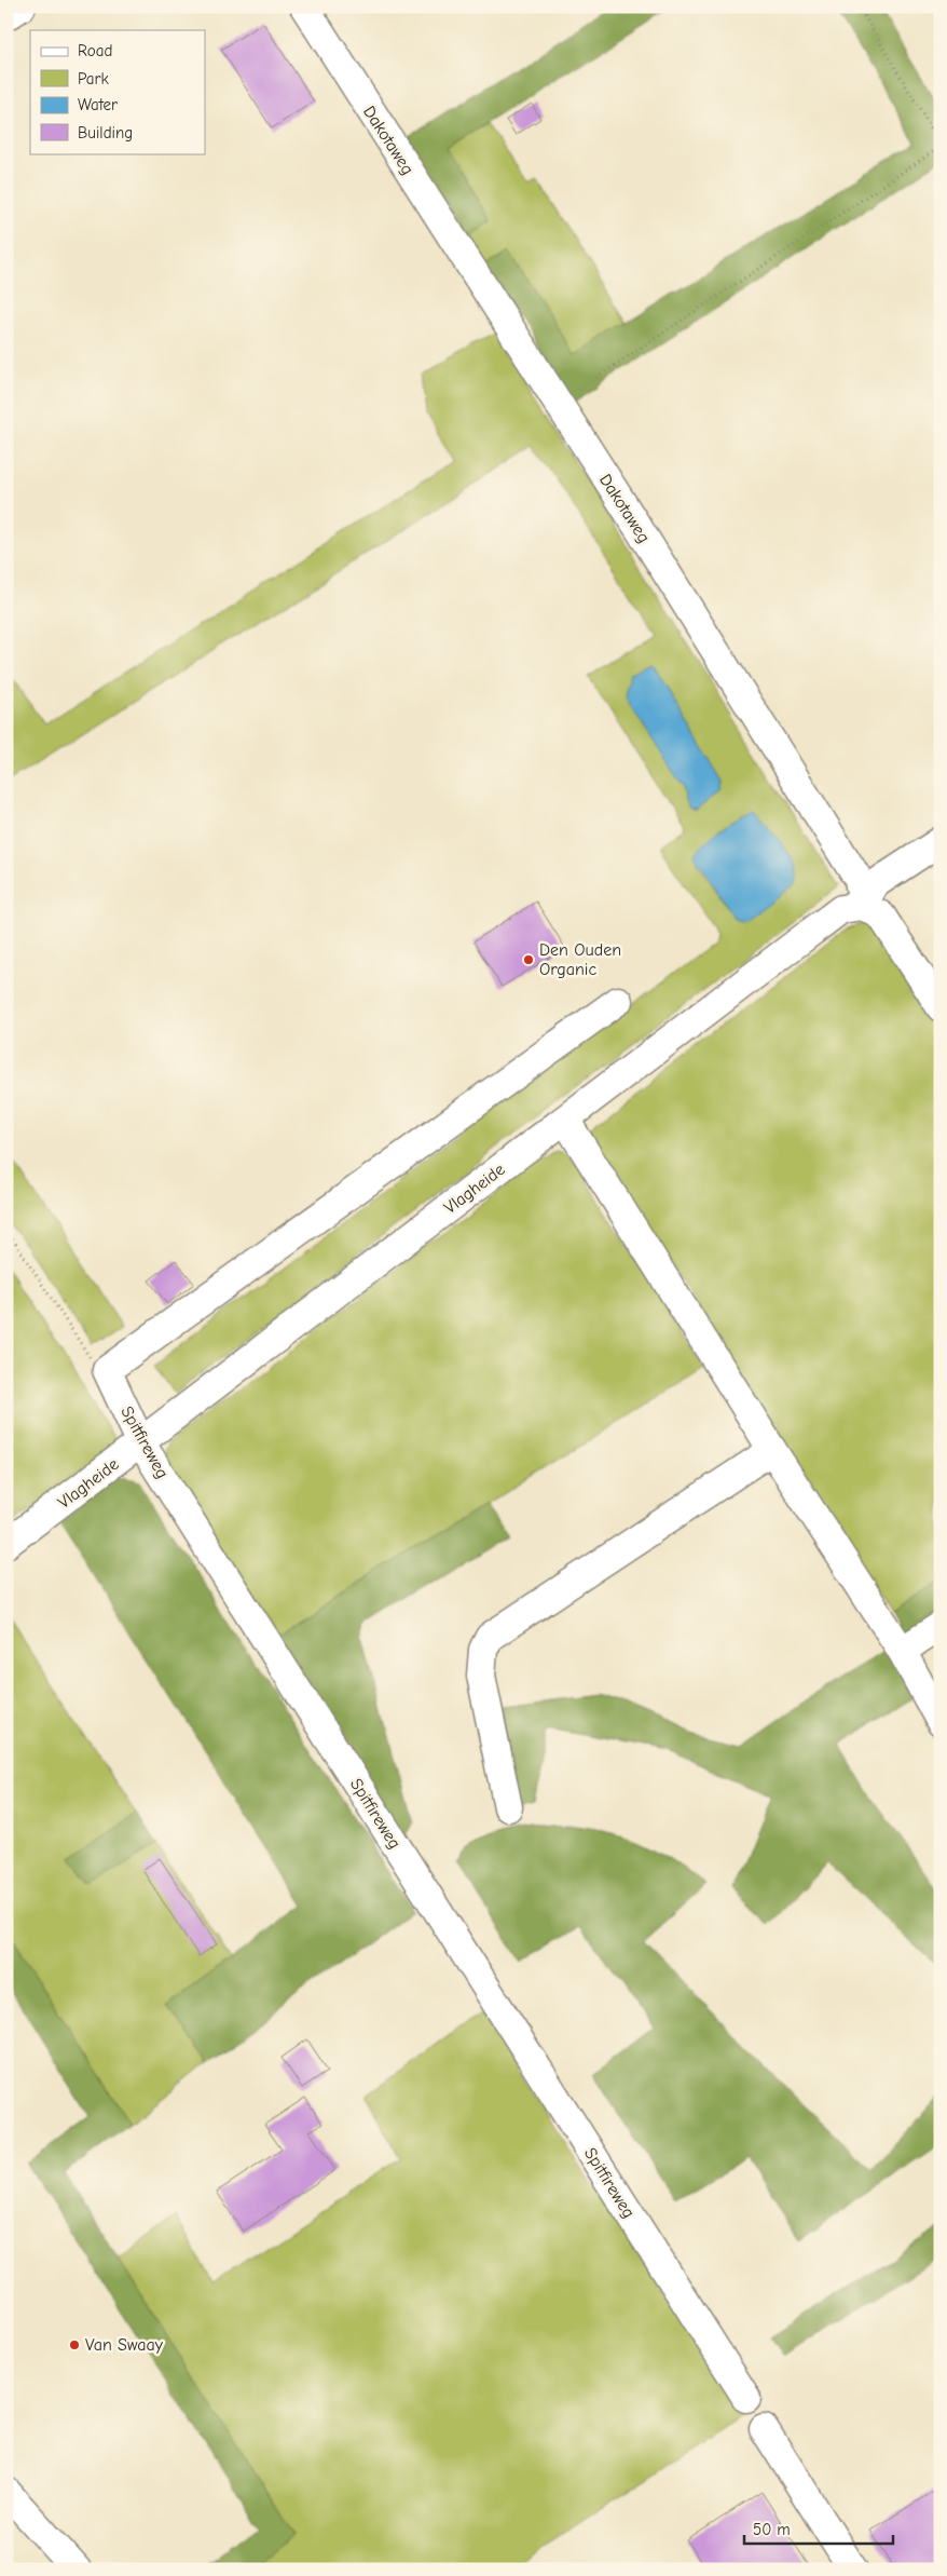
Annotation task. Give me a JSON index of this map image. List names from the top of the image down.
{
  "streets": {
    "street": ["Dakotaweg", "Vlagheide", "Spitfireweg"]
  },
  "crossings": [
    ["Dakotaweg", "Vlagheide"],
    ["Vlagheide", "Spitfireweg"]
  ],
  "places": ["Den Ouden Organic", "Van Swaay"],
  "legend": [
    "Road",
    "Park",
    "Water",
    "Building"
  ],
  "scale_bar": "50 m"
}
